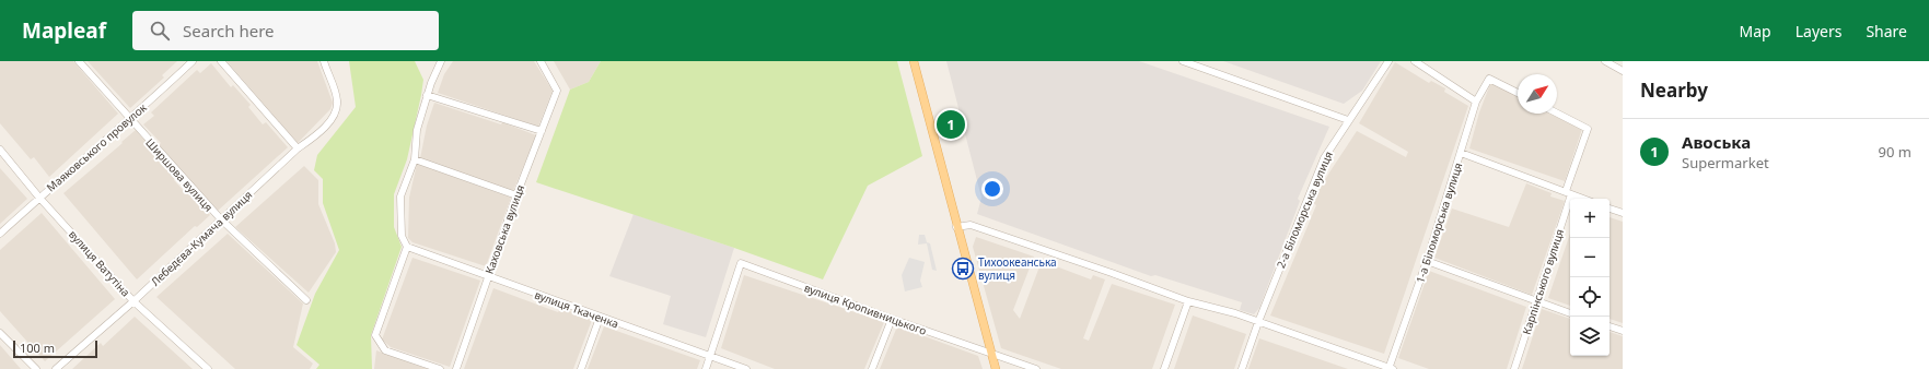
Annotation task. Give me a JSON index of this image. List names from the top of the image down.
{
  "streets": {
    "street": [
      "Маяковського провулок",
      "Ширшова вулиця",
      "2-а Біломорська вулиця",
      "1-а Біломорська вулиця",
      "Каховська вулиця",
      "Лебедєва-Кумача вулиця",
      "вулиця Ватутіна",
      "Карпінського вулиця",
      "вулиця Ткаченка",
      "вулиця Кропивницького"
    ]
  },
  "crossings": [
    ["Маяковського провулок", "Ширшова вулиця"],
    ["Маяковського провулок", "вулиця Ватутіна"],
    ["Ширшова вулиця", "Лебедєва-Кумача вулиця"],
    ["Каховська вулиця", "вулиця Ткаченка"],
    ["Лебедєва-Кумача вулиця", "вулиця Ватутіна"],
    ["вулиця Ткаченка", "вулиця Кропивницького"]
  ],
  "places": {
    "bus stop": ["Тихоокеанська вулиця"]
  },
  "scale_bar": "100 m",
  "north": "top right",
  "page": {
    "header": "Mapleaf",
    "search": "Search here",
    "nav": ["Map", "Layers", "Share"],
    "heading": "Nearby",
    "pins": "1",
    "list": [
      {
        "mark": "1",
        "name": "Авоська",
        "note": "Supermarket",
        "value": "90 m"
      }
    ],
    "map_buttons": ["+", "−"],
    "scale": "100 m"
  }
}
